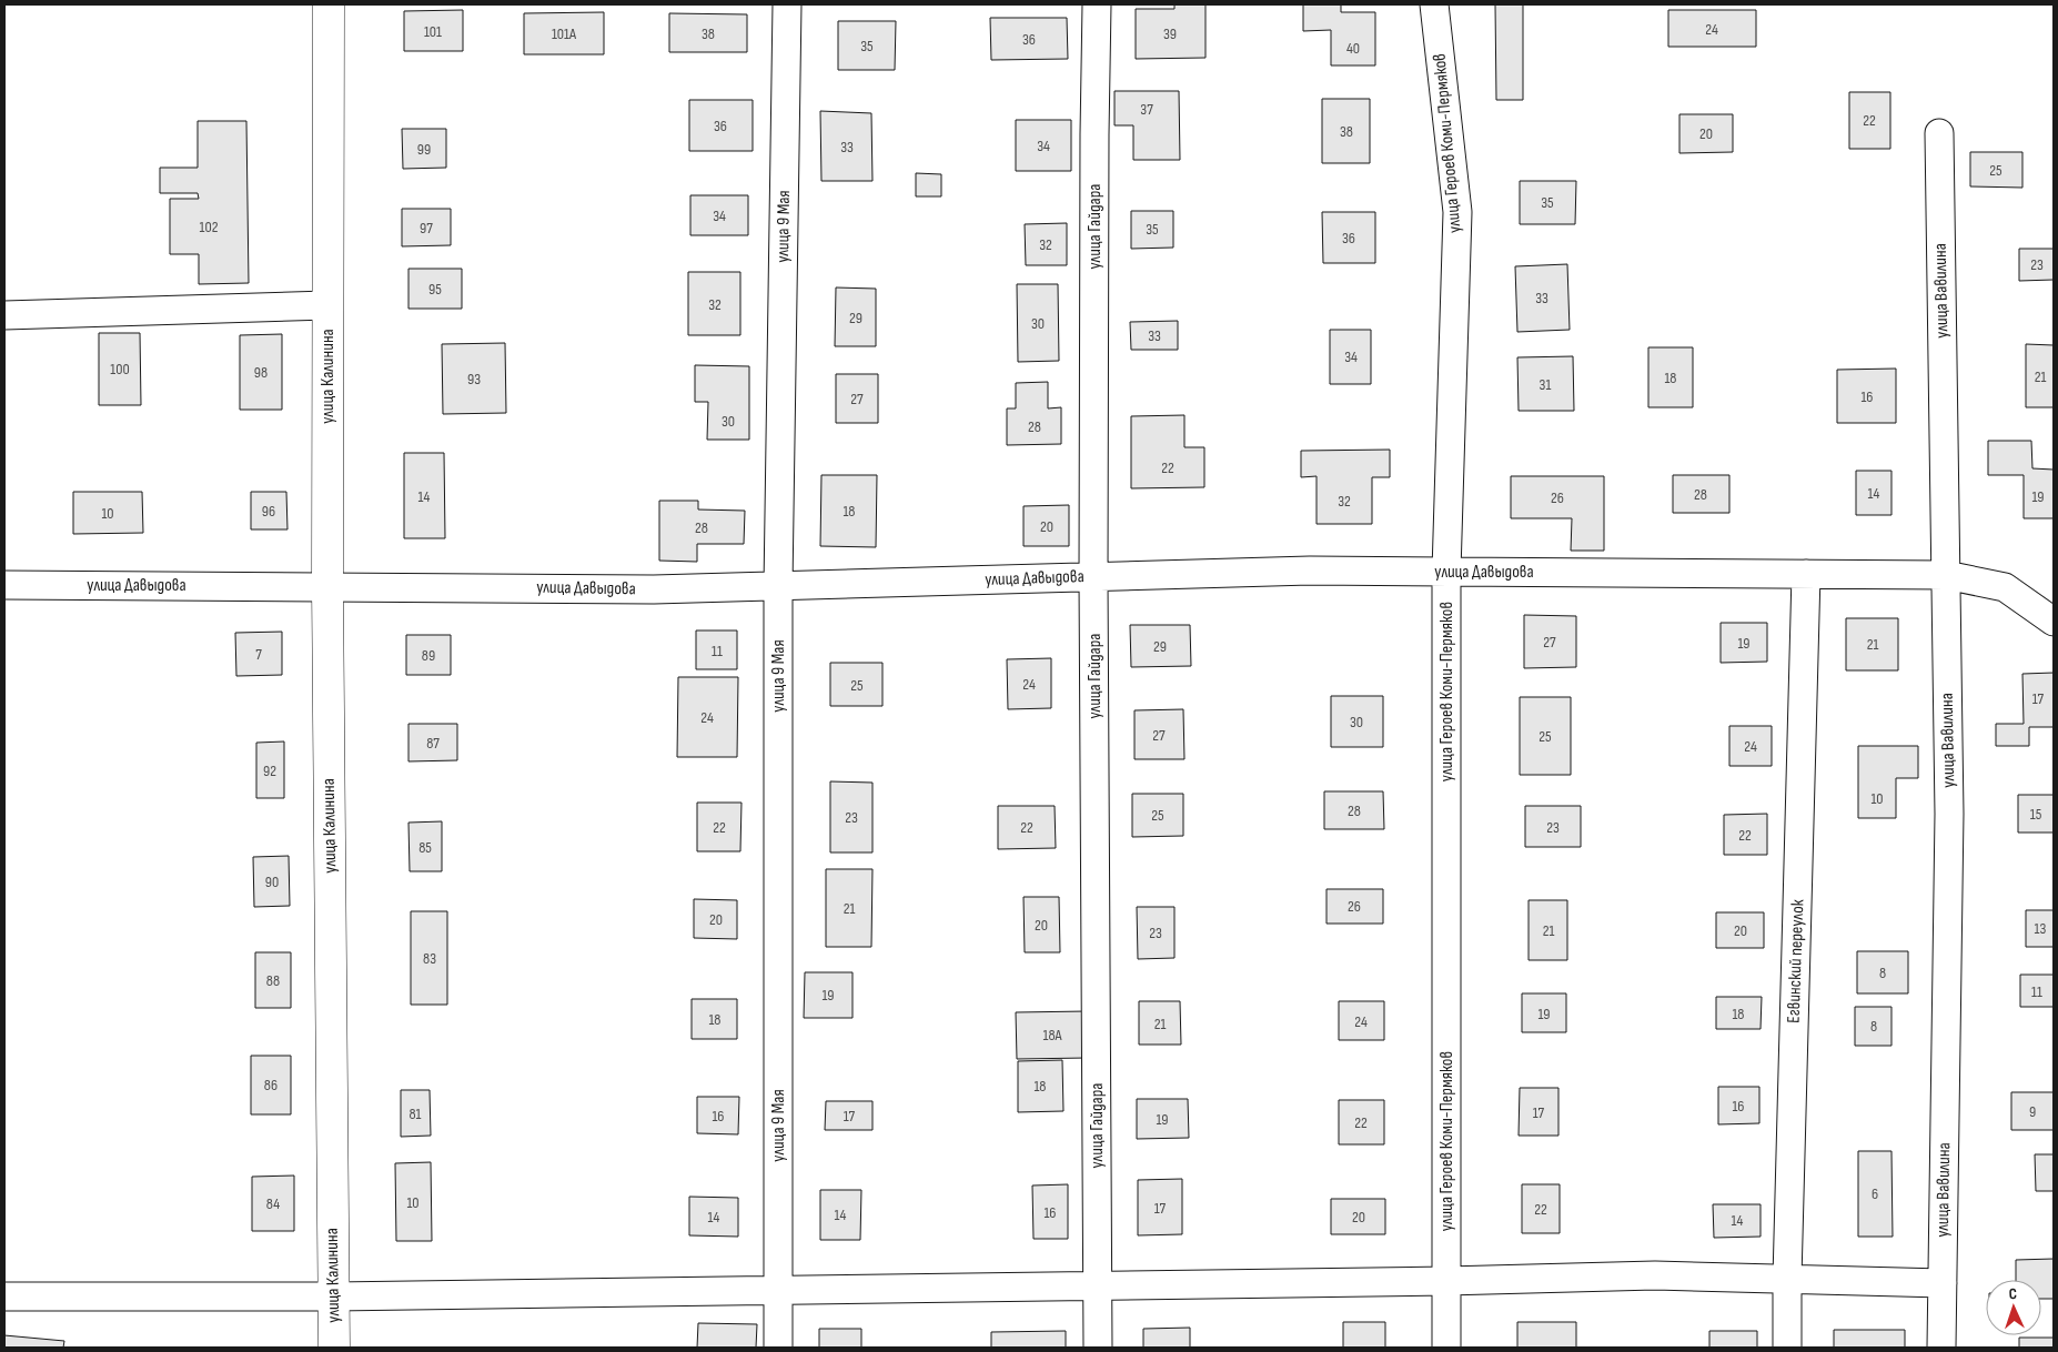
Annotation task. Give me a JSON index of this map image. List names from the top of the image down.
{
  "streets": {
    "street": [
      "улица Героев Коми-Пермяков",
      "улица 9 Мая",
      "улица Гайдара",
      "улица Вавилина",
      "улица Калинина",
      "улица Давыдова",
      "Егвинский переулок"
    ]
  },
  "crossings": [
    ["улица Героев Коми-Пермяков", "улица Давыдова"],
    ["улица 9 Мая", "улица Давыдова"],
    ["улица Гайдара", "улица Давыдова"],
    ["улица Вавилина", "улица Давыдова"],
    ["улица Калинина", "улица Давыдова"],
    ["улица Давыдова", "Егвинский переулок"]
  ],
  "house_numbers": [
    "24",
    "101",
    "101А",
    "38",
    "39",
    "36",
    "35",
    "40",
    "37",
    "22",
    "36",
    "38",
    "20",
    "34",
    "33",
    "99",
    "25",
    "35",
    "34",
    "102",
    "97",
    "35",
    "36",
    "32",
    "23",
    "95",
    "33",
    "32",
    "29",
    "30",
    "33",
    "34",
    "100",
    "98",
    "21",
    "18",
    "93",
    "31",
    "16",
    "27",
    "30",
    "28",
    "22",
    "14",
    "28",
    "14",
    "19",
    "26",
    "32",
    "96",
    "18",
    "10",
    "20",
    "28",
    "27",
    "19",
    "21",
    "29",
    "11",
    "7",
    "89",
    "24",
    "25",
    "17",
    "24",
    "30",
    "27",
    "25",
    "87",
    "24",
    "92",
    "10",
    "28",
    "15",
    "25",
    "23",
    "22",
    "22",
    "23",
    "22",
    "85",
    "90",
    "26",
    "21",
    "20",
    "20",
    "13",
    "21",
    "20",
    "23",
    "83",
    "8",
    "88",
    "11",
    "19",
    "19",
    "18",
    "18",
    "24",
    "21",
    "8",
    "18А",
    "86",
    "18",
    "16",
    "9",
    "17",
    "81",
    "16",
    "17",
    "19",
    "22",
    "6",
    "10",
    "84",
    "17",
    "22",
    "16",
    "14",
    "14",
    "20",
    "14"
  ],
  "north": "top"
}
